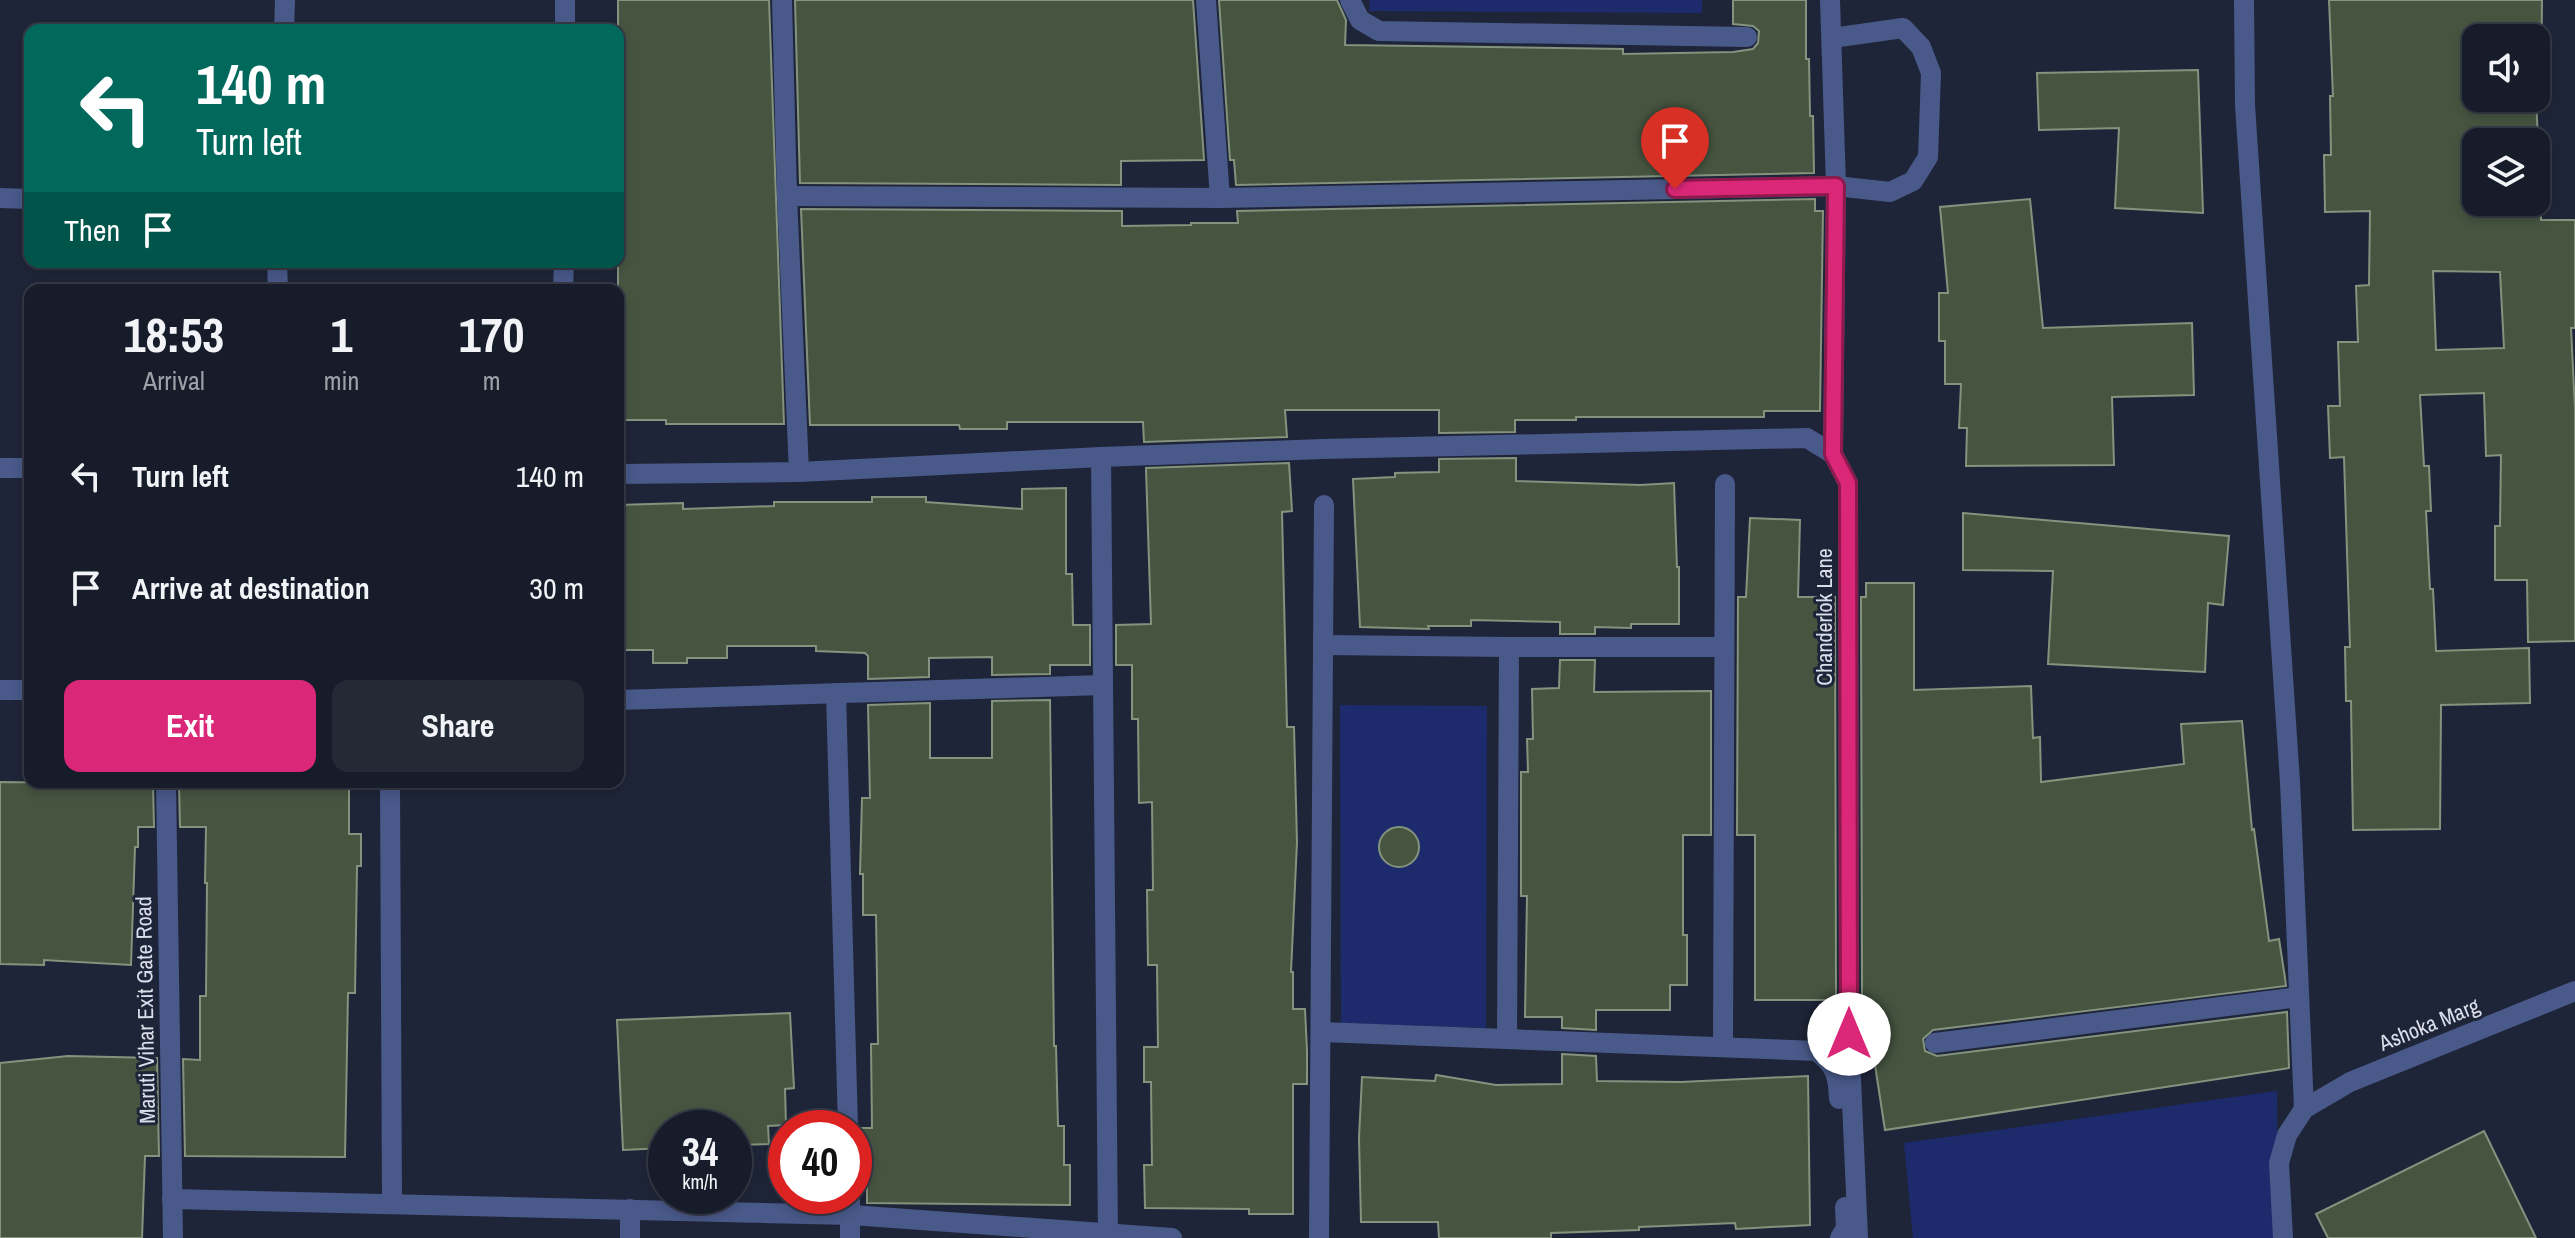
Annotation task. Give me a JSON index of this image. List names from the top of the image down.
{
  "streets": {
    "street": ["Chanderlok Lane", "Maruti Vihar Exit Gate Road", "Ashoka Marg"]
  },
  "page": {
    "turn": ["140 m", "Turn left"],
    "then": "Then",
    "eta": [
      "18:53",
      "Arrival",
      "1",
      "min",
      "170",
      "m"
    ],
    "list": [
      {
        "name": "Turn left",
        "value": "140 m"
      },
      {
        "name": "Arrive at destination",
        "value": "30 m"
      }
    ],
    "buttons": ["Exit", "Share"],
    "speed": "34 km/h",
    "limit": "40"
  }
}
